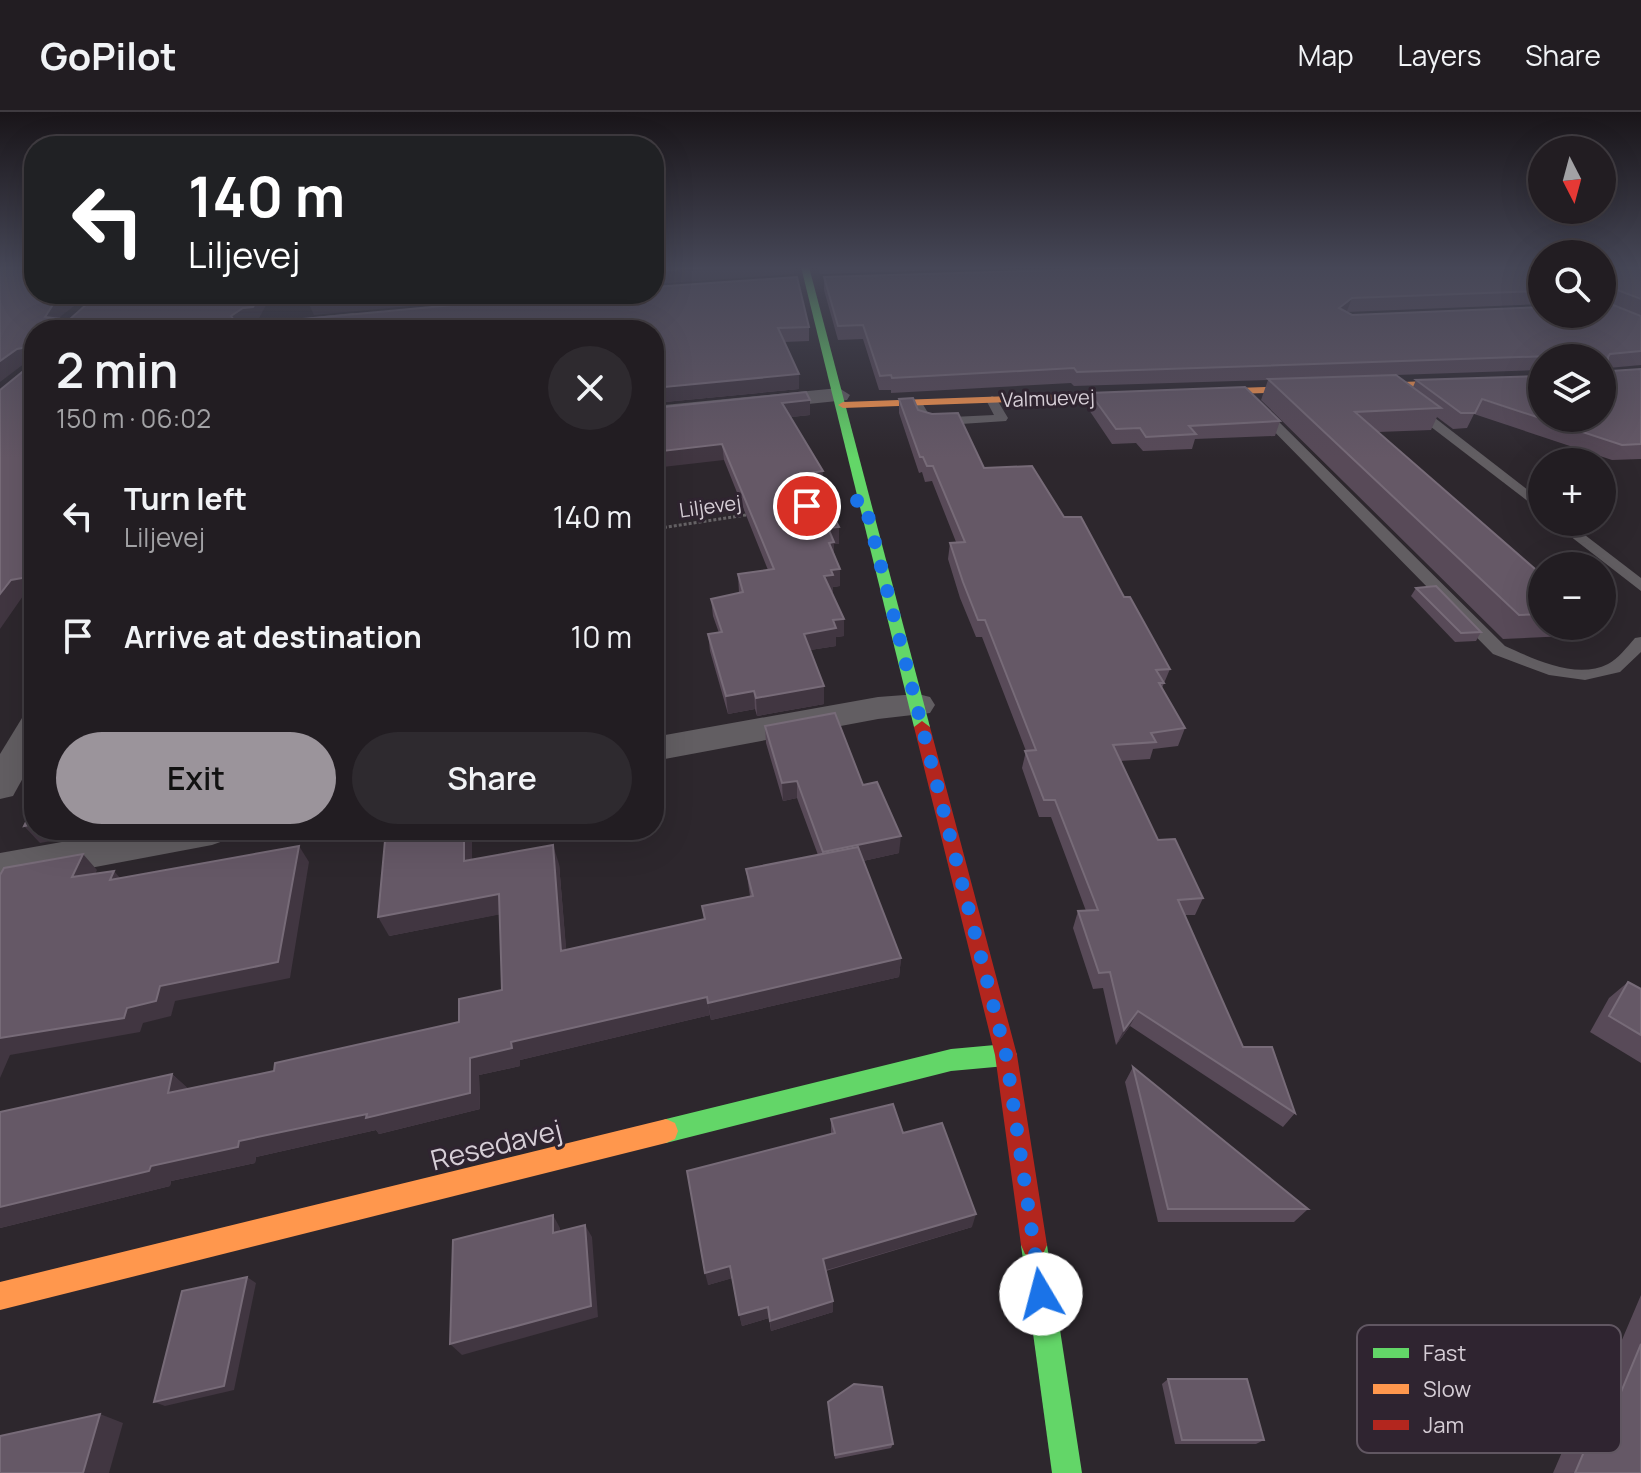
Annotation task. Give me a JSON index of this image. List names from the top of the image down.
{
  "streets": {
    "street": ["Valmuevej", "Resedavej"],
    "path": ["Liljevej"]
  },
  "legend": ["Fast", "Slow", "Jam"],
  "north": "bottom",
  "page": {
    "header": "GoPilot",
    "nav": ["Map", "Layers", "Share"],
    "map_buttons": ["+", "−"],
    "turn": ["140 m", "Liljevej"],
    "heading": ["2 min", "150 m · 06:02"],
    "list": [
      {
        "name": "Turn left",
        "note": "Liljevej",
        "value": "140 m"
      },
      {
        "name": "Arrive at destination",
        "value": "10 m"
      }
    ],
    "buttons": ["Exit", "Share"]
  }
}
